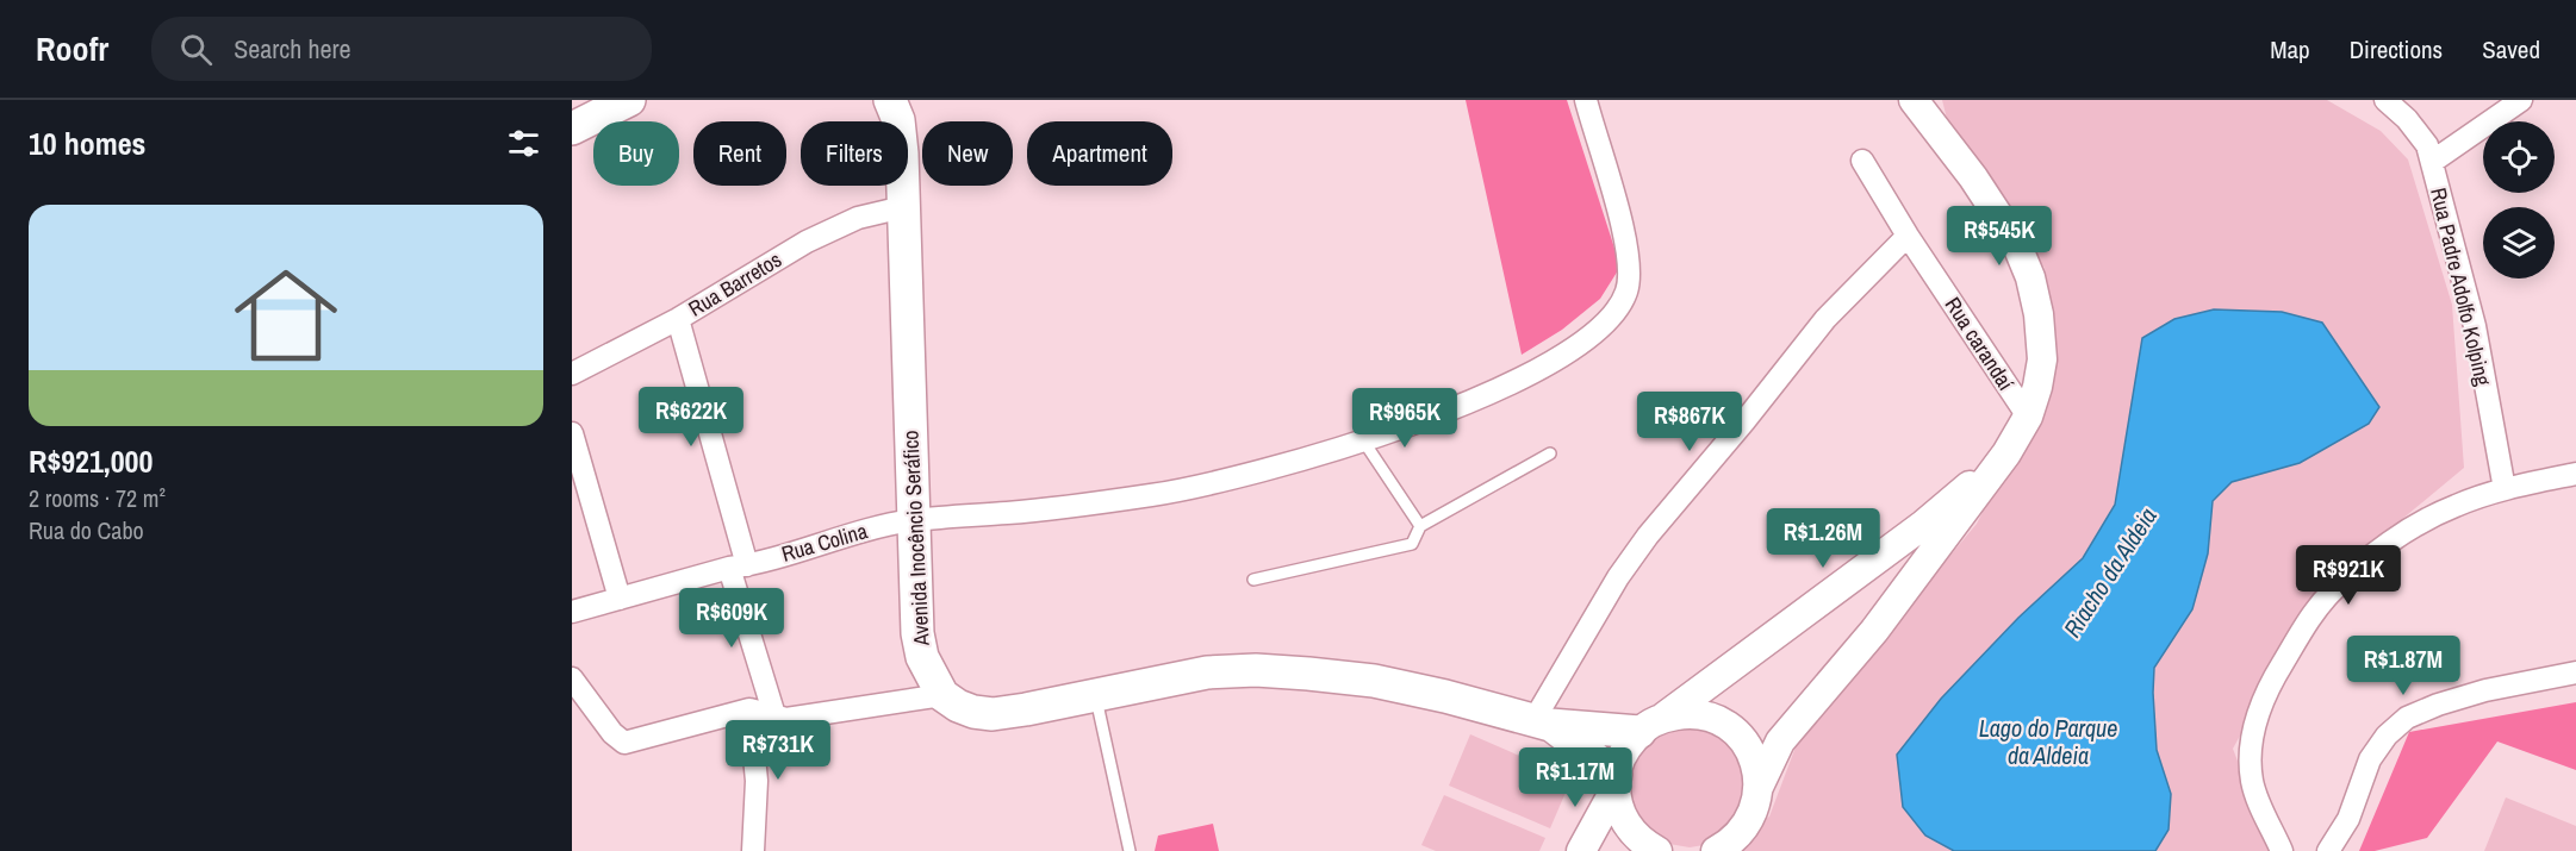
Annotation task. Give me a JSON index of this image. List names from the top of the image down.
{
  "streets": {
    "main road": ["Avenida Inocêncio Seráfico"],
    "street": [
      "Rua Barretos",
      "Rua Padre Adolfo Kolping",
      "Rua carandaí",
      "Rua Colina"
    ]
  },
  "crossings": [
    ["Rua Barretos", "Avenida Inocêncio Seráfico"],
    ["Avenida Inocêncio Seráfico", "Rua Colina"]
  ],
  "water": ["Riacho da Aldeia", "Lago do Parque da Aldeia"],
  "page": {
    "header": "Roofr",
    "search": "Search here",
    "nav": ["Map", "Directions", "Saved"],
    "heading": "10 homes",
    "chip": [
      "Buy",
      "Rent",
      "Filters",
      "New",
      "Apartment"
    ],
    "list": [
      {
        "name": "R$921,000",
        "note": "2 rooms · 72 m² · Rua do Cabo"
      }
    ],
    "price": [
      "R$545K",
      "R$622K",
      "R$965K",
      "R$867K",
      "R$1.26M",
      "R$921K",
      "R$609K",
      "R$1.87M",
      "R$731K",
      "R$1.17M"
    ]
  }
}
